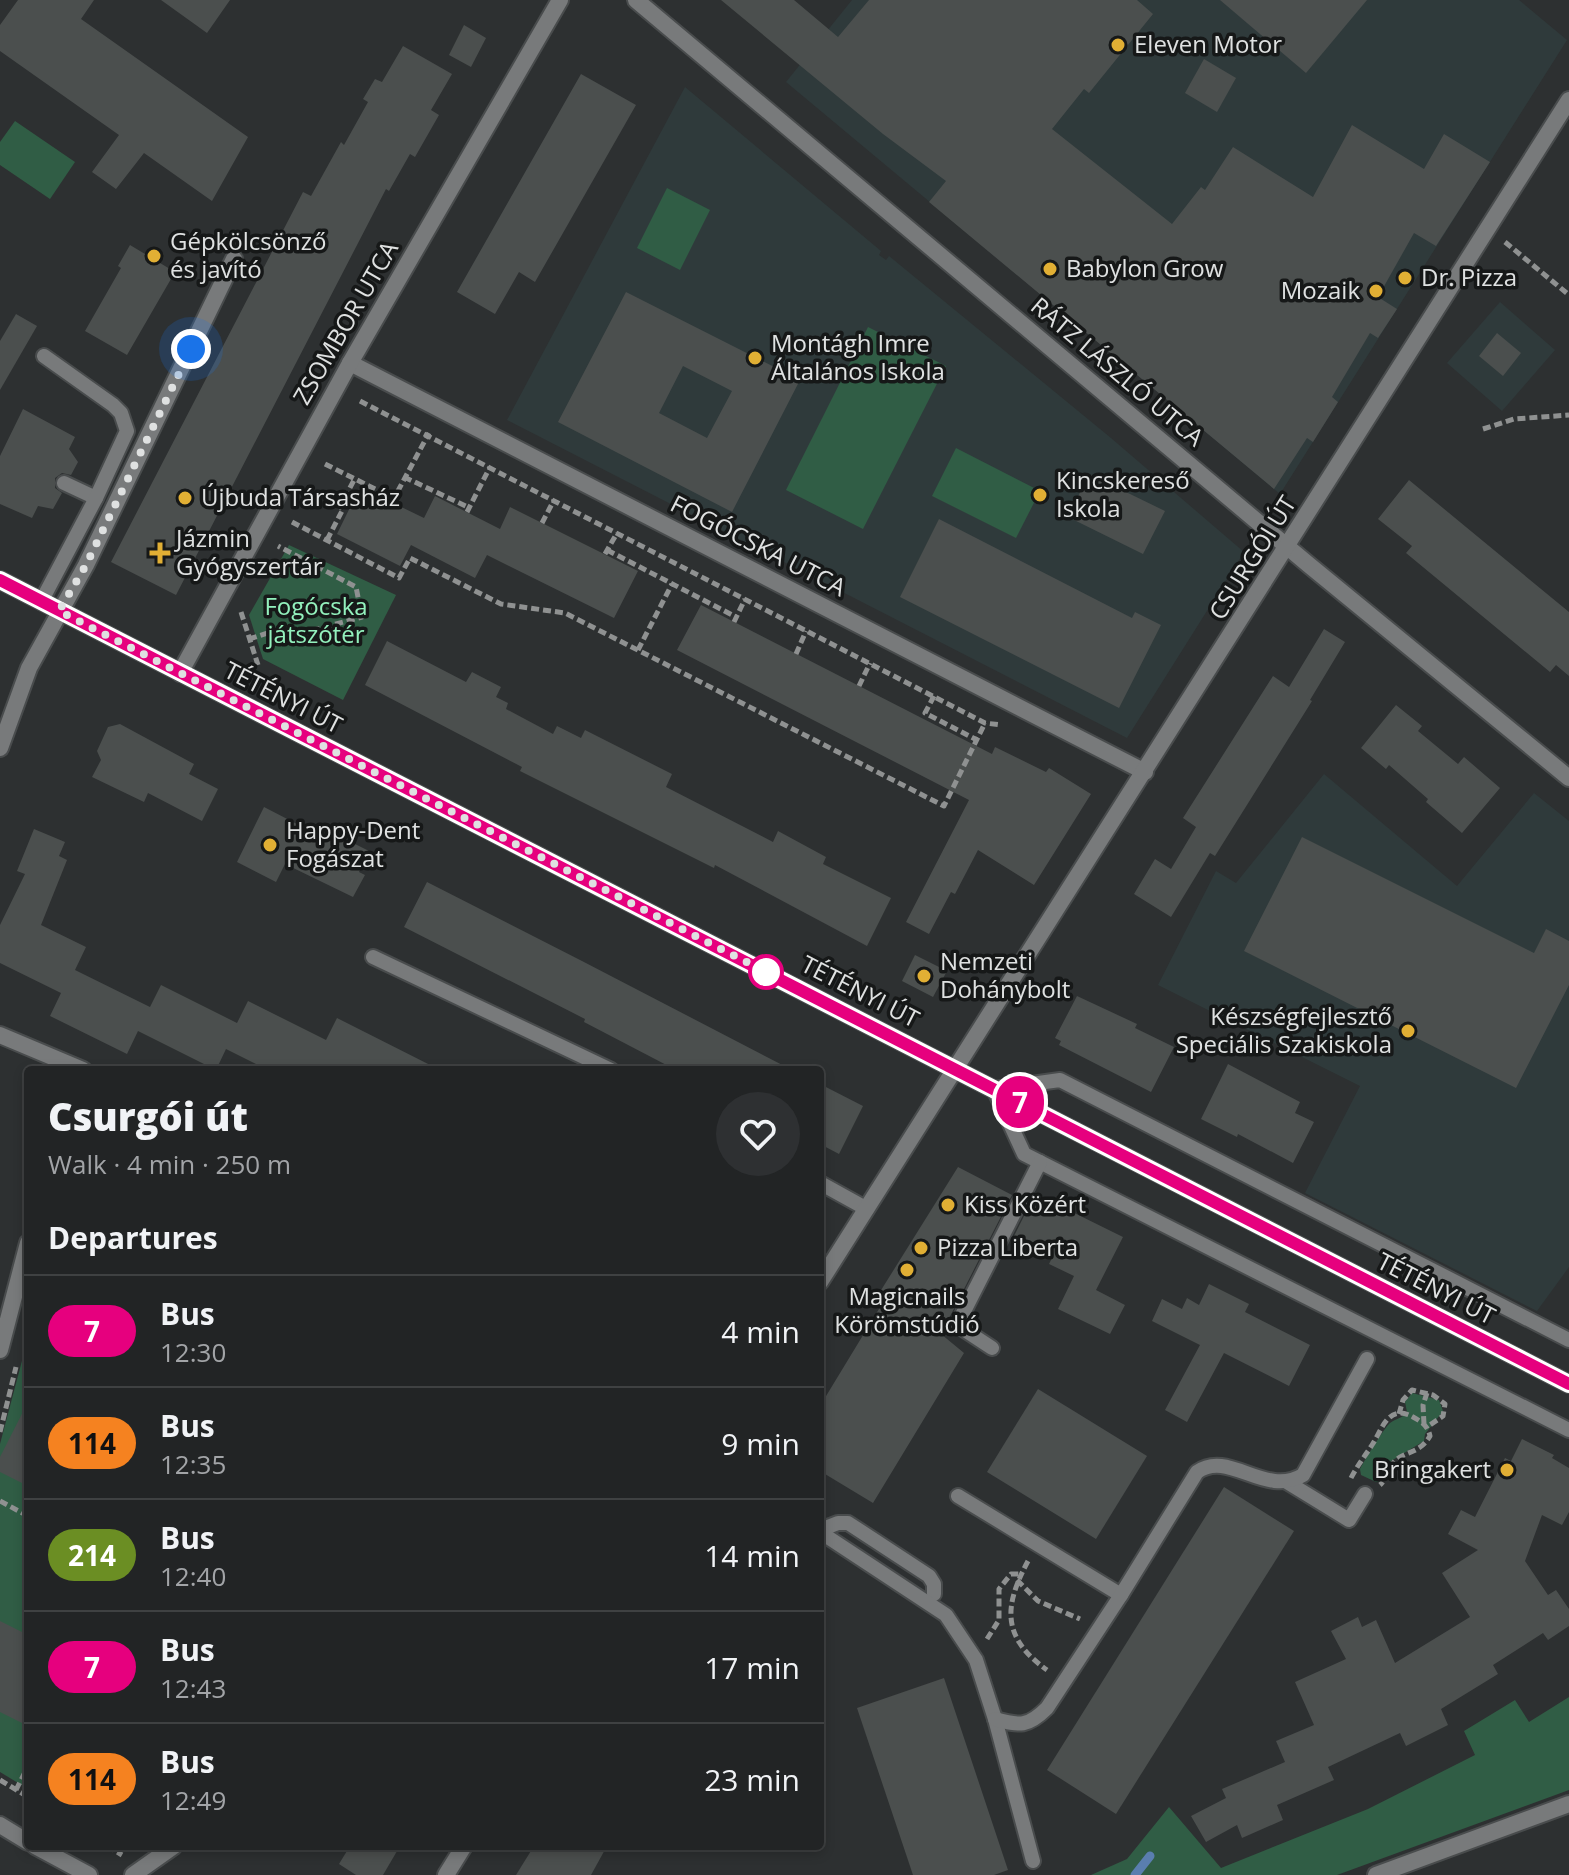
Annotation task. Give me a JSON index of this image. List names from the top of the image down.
{
  "streets": {
    "street": [
      "ZSOMBOR UTCA",
      "RÁTZ LÁSZLÓ UTCA",
      "FOGÓCSKA UTCA",
      "CSURGÓI ÚT",
      "TÉTÉNYI ÚT"
    ]
  },
  "crossings": [
    ["ZSOMBOR UTCA", "FOGÓCSKA UTCA"],
    ["ZSOMBOR UTCA", "TÉTÉNYI ÚT"],
    ["RÁTZ LÁSZLÓ UTCA", "CSURGÓI ÚT"],
    ["FOGÓCSKA UTCA", "CSURGÓI ÚT"],
    ["CSURGÓI ÚT", "TÉTÉNYI ÚT"]
  ],
  "parks": ["Fogócska játszótér"],
  "places": {
    "other": [
      "Eleven Motor",
      "Gépkölcsönző és javító",
      "Babylon Grow",
      "Dr. Pizza",
      "Mozaik",
      "Montágh Imre Általános Iskola",
      "Kincskereső Iskola",
      "Újbuda Társasház",
      "Happy-Dent Fogászat",
      "Nemzeti Dohánybolt",
      "Készségfejlesztő Speciális Szakiskola",
      "Kiss Közért",
      "Pizza Liberta",
      "Magicnails Körömstúdió",
      "Bringakert"
    ],
    "health": ["Jázmin Gyógyszertár"]
  },
  "lines": ["bus line 7"],
  "page": {
    "on_map": "7",
    "heading": [
      ["Csurgói út", "Walk · 4 min · 250 m"],
      "Departures"
    ],
    "list": [
      {
        "mark": "7",
        "name": "Bus",
        "note": "12:30",
        "value": "4 min"
      },
      {
        "mark": "114",
        "name": "Bus",
        "note": "12:35",
        "value": "9 min"
      },
      {
        "mark": "214",
        "name": "Bus",
        "note": "12:40",
        "value": "14 min"
      },
      {
        "mark": "7",
        "name": "Bus",
        "note": "12:43",
        "value": "17 min"
      },
      {
        "mark": "114",
        "name": "Bus",
        "note": "12:49",
        "value": "23 min"
      }
    ]
  }
}
